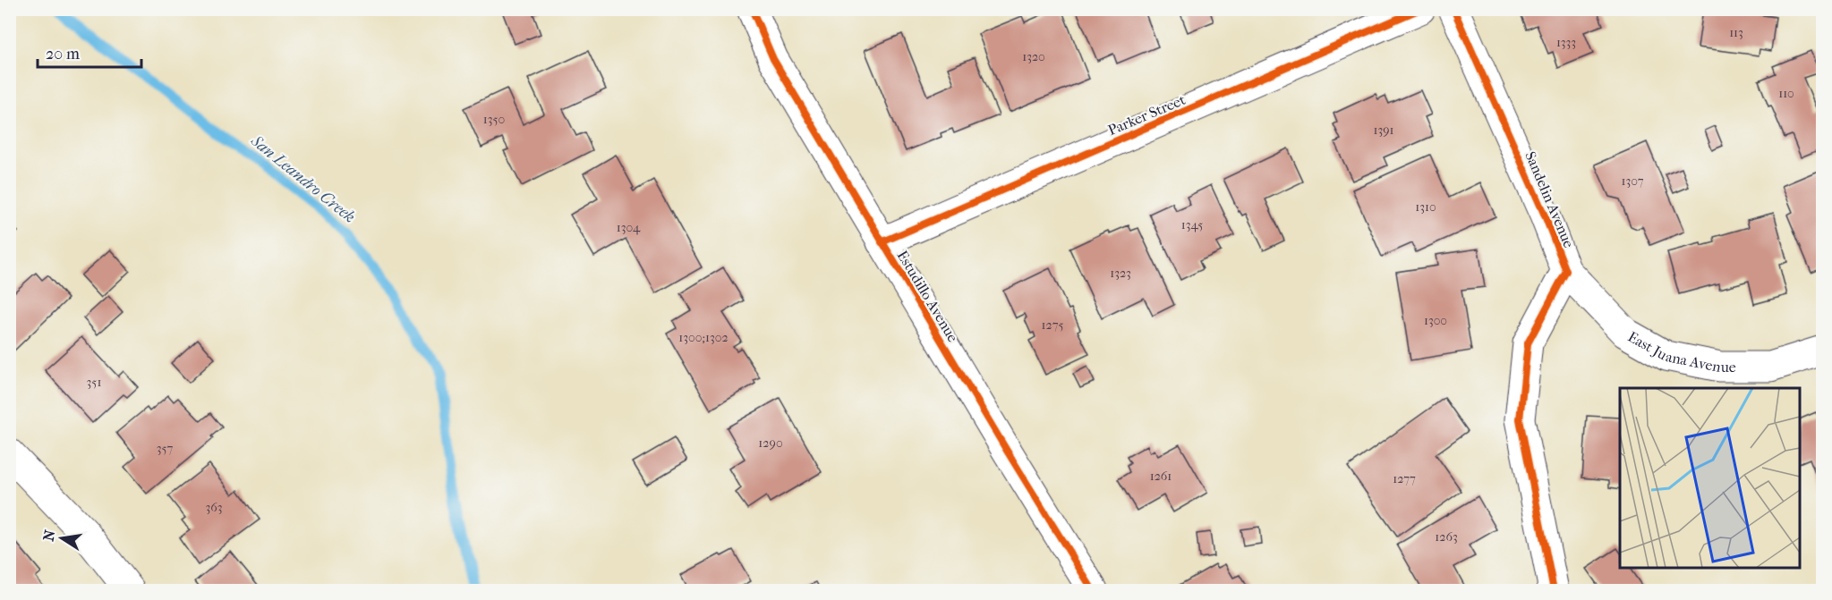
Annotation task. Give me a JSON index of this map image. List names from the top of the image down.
{
  "streets": {
    "street": [
      "Parker Street",
      "Sandelin Avenue",
      "Estudillo Avenue",
      "East Juana Avenue"
    ]
  },
  "crossings": [
    ["Parker Street", "Estudillo Avenue"],
    ["Sandelin Avenue", "East Juana Avenue"]
  ],
  "water": ["San Leandro Creek"],
  "house_numbers": [
    "113",
    "1333",
    "1320",
    "110",
    "1350",
    "1391",
    "1307",
    "1310",
    "1345",
    "1304",
    "1323",
    "1300",
    "1275",
    "1300;1302",
    "351",
    "1290",
    "357",
    "1261",
    "1277",
    "363",
    "1263"
  ],
  "scale_bar": "20 m",
  "north": "left"
}
